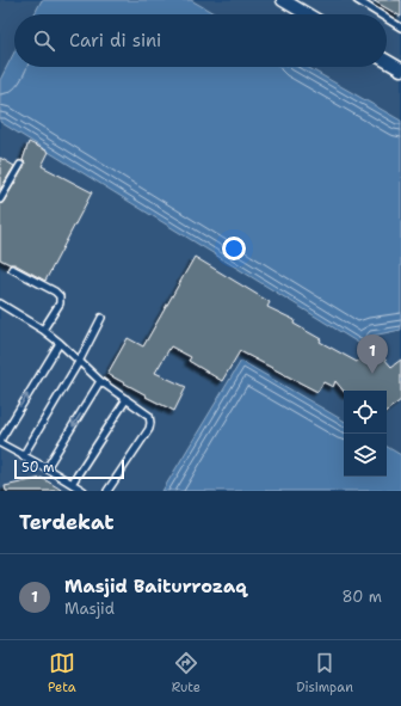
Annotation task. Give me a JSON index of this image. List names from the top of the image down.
{
  "scale_bar": "50 m",
  "page": {
    "search": "Cari di sini",
    "pins": "1",
    "scale": "50 m",
    "heading": "Terdekat",
    "list": [
      {
        "mark": "1",
        "name": "Masjid Baiturrozaq",
        "note": "Masjid",
        "value": "80 m"
      }
    ],
    "nav": ["Peta", "Rute", "Disimpan"]
  }
}
